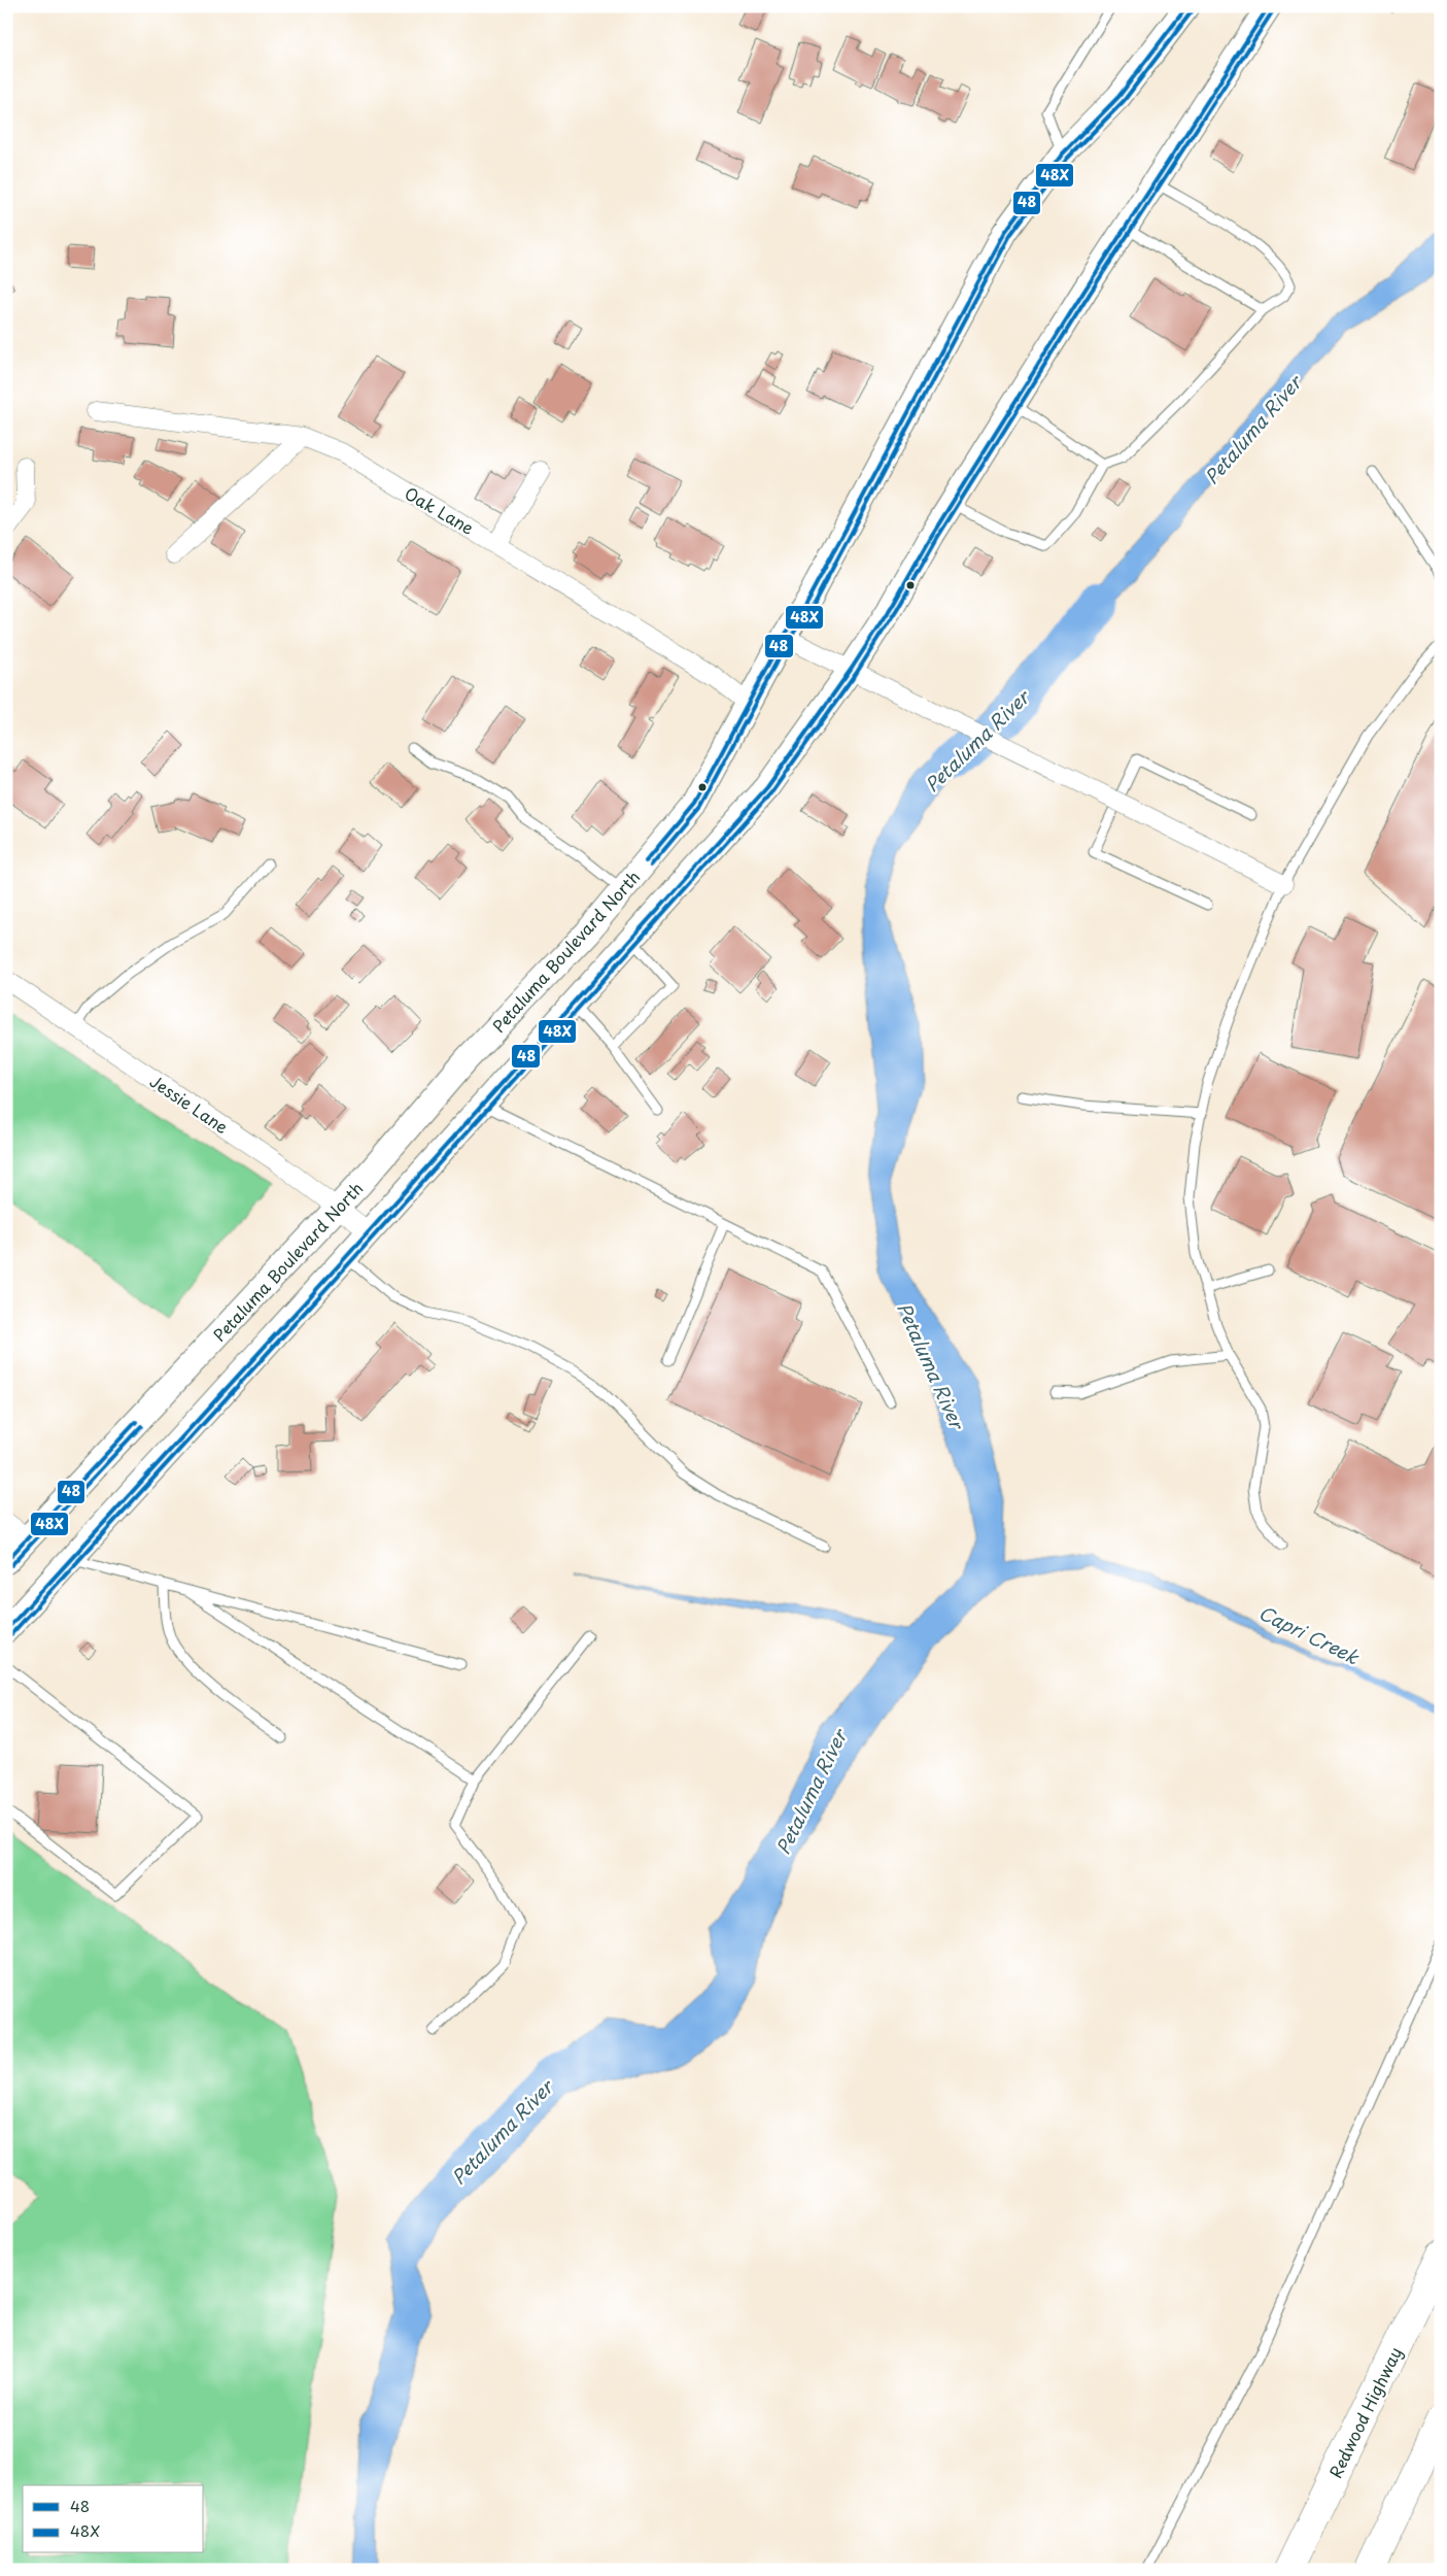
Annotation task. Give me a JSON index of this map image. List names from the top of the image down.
{
  "streets": {
    "highway": ["Redwood Highway"],
    "main road": ["Petaluma Boulevard North"],
    "street": ["Oak Lane", "Jessie Lane"]
  },
  "crossings": [
    ["Oak Lane", "Petaluma Boulevard North"],
    ["Petaluma Boulevard North", "Jessie Lane"]
  ],
  "water": ["Petaluma River", "Capri Creek"],
  "lines": ["transit line 48", "transit line 48X"],
  "legend": ["48", "48X"]
}
